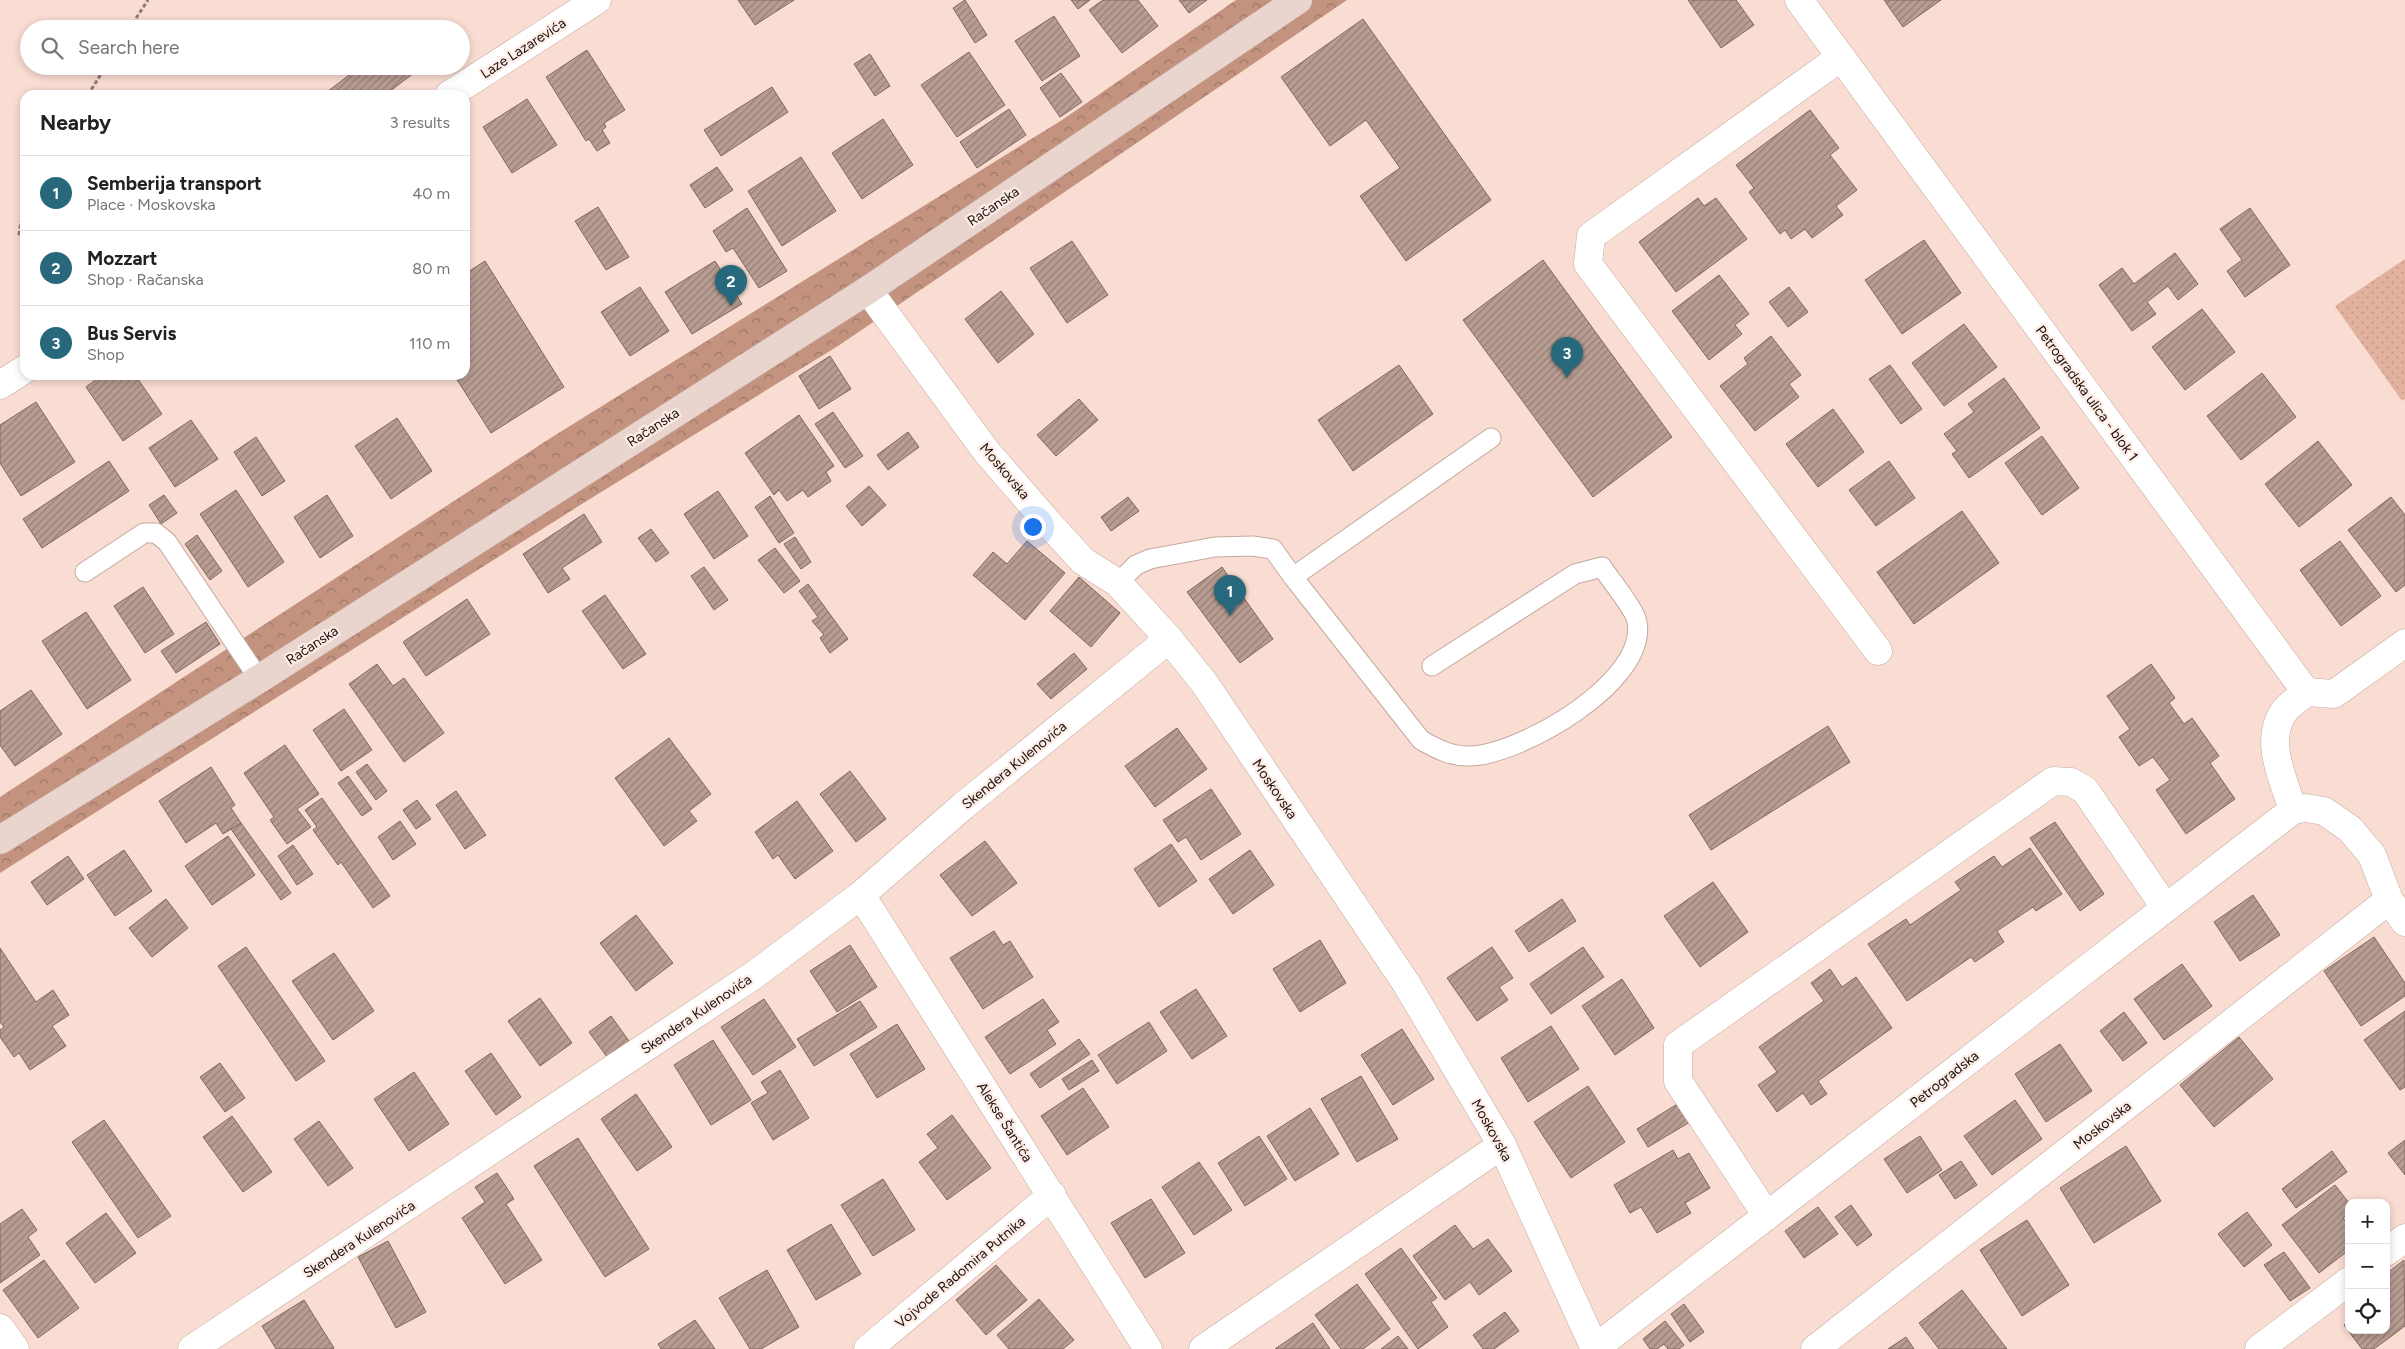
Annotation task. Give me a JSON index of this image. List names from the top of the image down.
{
  "streets": {
    "main road": ["Račanska"],
    "street": [
      "Laze Lazarevića",
      "Petrogradska ulica - blok 1",
      "Moskovska",
      "Skendera Kulenovića",
      "Petrogradska",
      "Alekse Šantića",
      "Vojvode Radomira Putnika"
    ]
  },
  "crossings": [
    ["Račanska", "Moskovska"],
    ["Moskovska", "Skendera Kulenovića"],
    ["Moskovska", "Petrogradska"],
    ["Skendera Kulenovića", "Alekse Šantića"],
    ["Alekse Šantića", "Vojvode Radomira Putnika"]
  ],
  "page": {
    "search": "Search here",
    "heading": ["Nearby", "3 results"],
    "list": [
      {
        "mark": "1",
        "name": "Semberija transport",
        "note": "Place · Moskovska",
        "value": "40 m"
      },
      {
        "mark": "2",
        "name": "Mozzart",
        "note": "Shop · Račanska",
        "value": "80 m"
      },
      {
        "mark": "3",
        "name": "Bus Servis",
        "note": "Shop",
        "value": "110 m"
      }
    ],
    "pins": ["2", "3", "1"],
    "map_buttons": ["+", "−"]
  }
}
